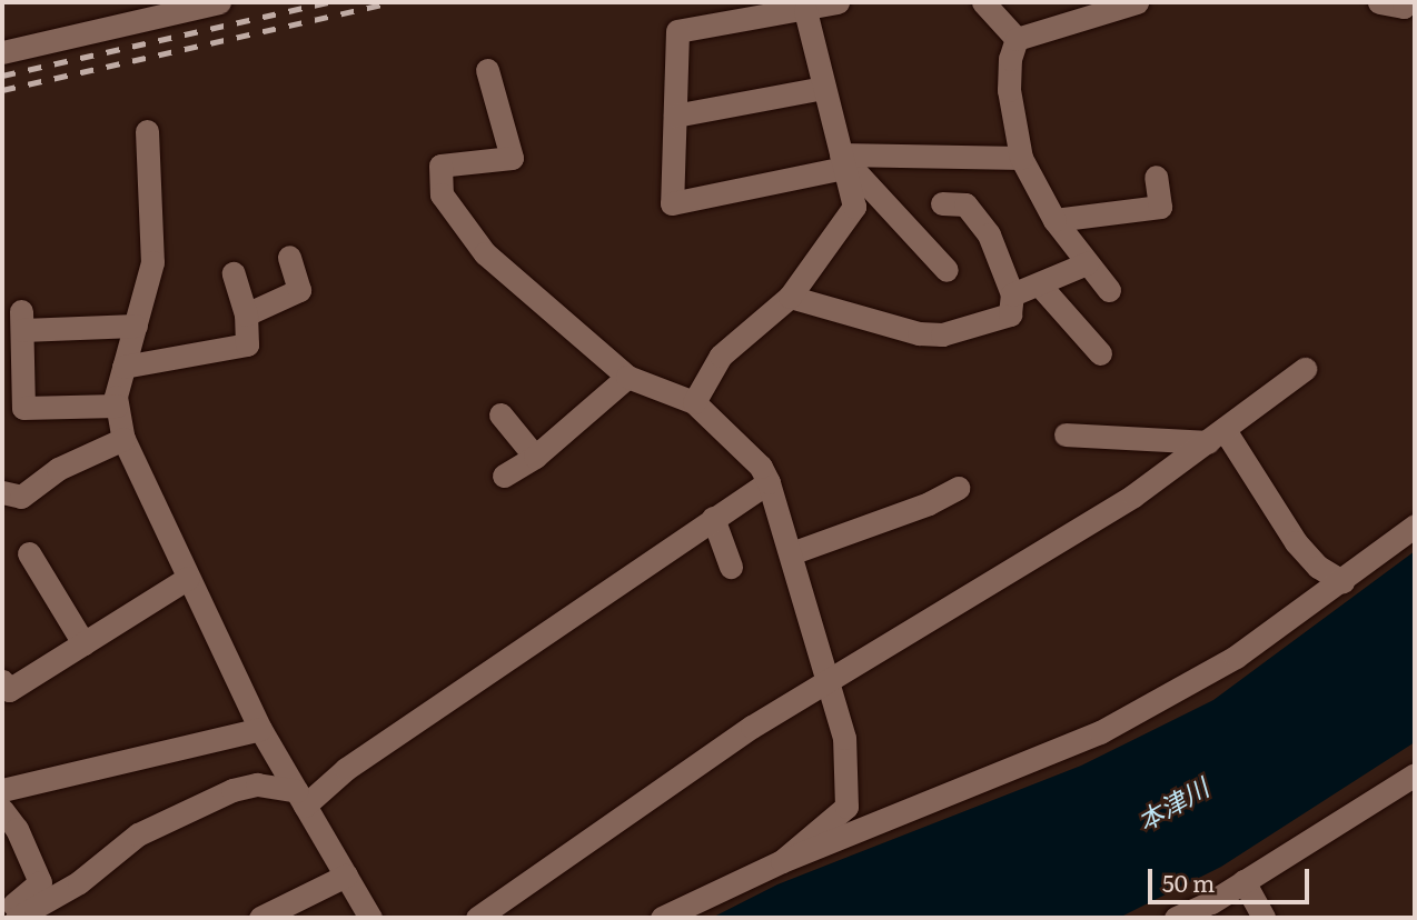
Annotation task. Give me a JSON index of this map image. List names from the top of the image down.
{
  "water": ["本津川"],
  "scale_bar": "50 m"
}
